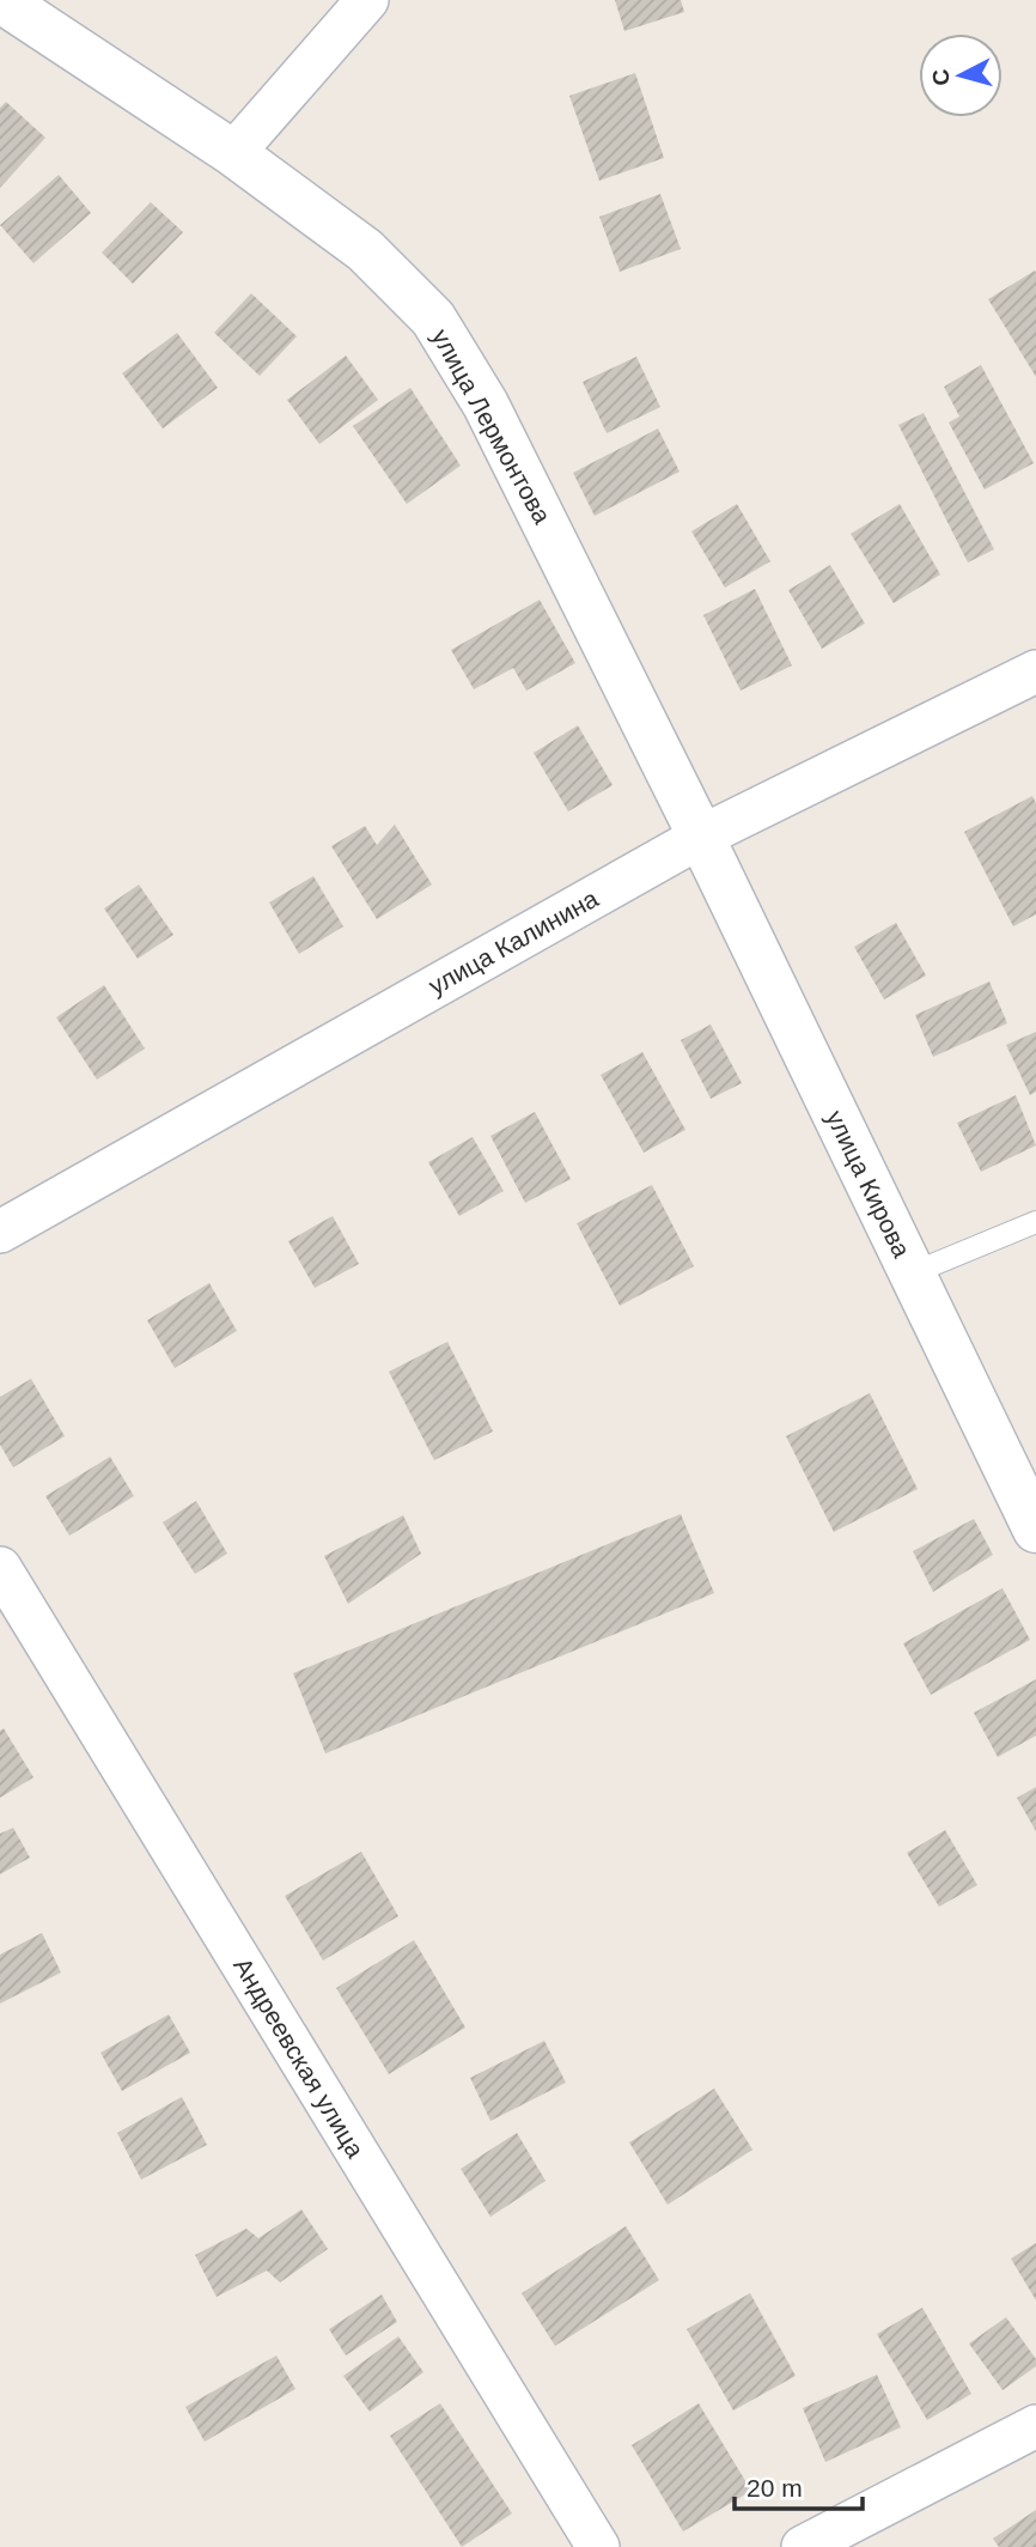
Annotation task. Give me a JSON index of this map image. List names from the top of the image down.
{
  "streets": {
    "street": [
      "улица Лермонтова",
      "улица Калинина",
      "улица Кирова",
      "Андреевская улица"
    ]
  },
  "crossings": [
    ["улица Лермонтова", "улица Калинина"],
    ["улица Лермонтова", "улица Кирова"],
    ["улица Калинина", "улица Кирова"]
  ],
  "scale_bar": "20 m",
  "north": "left"
}
